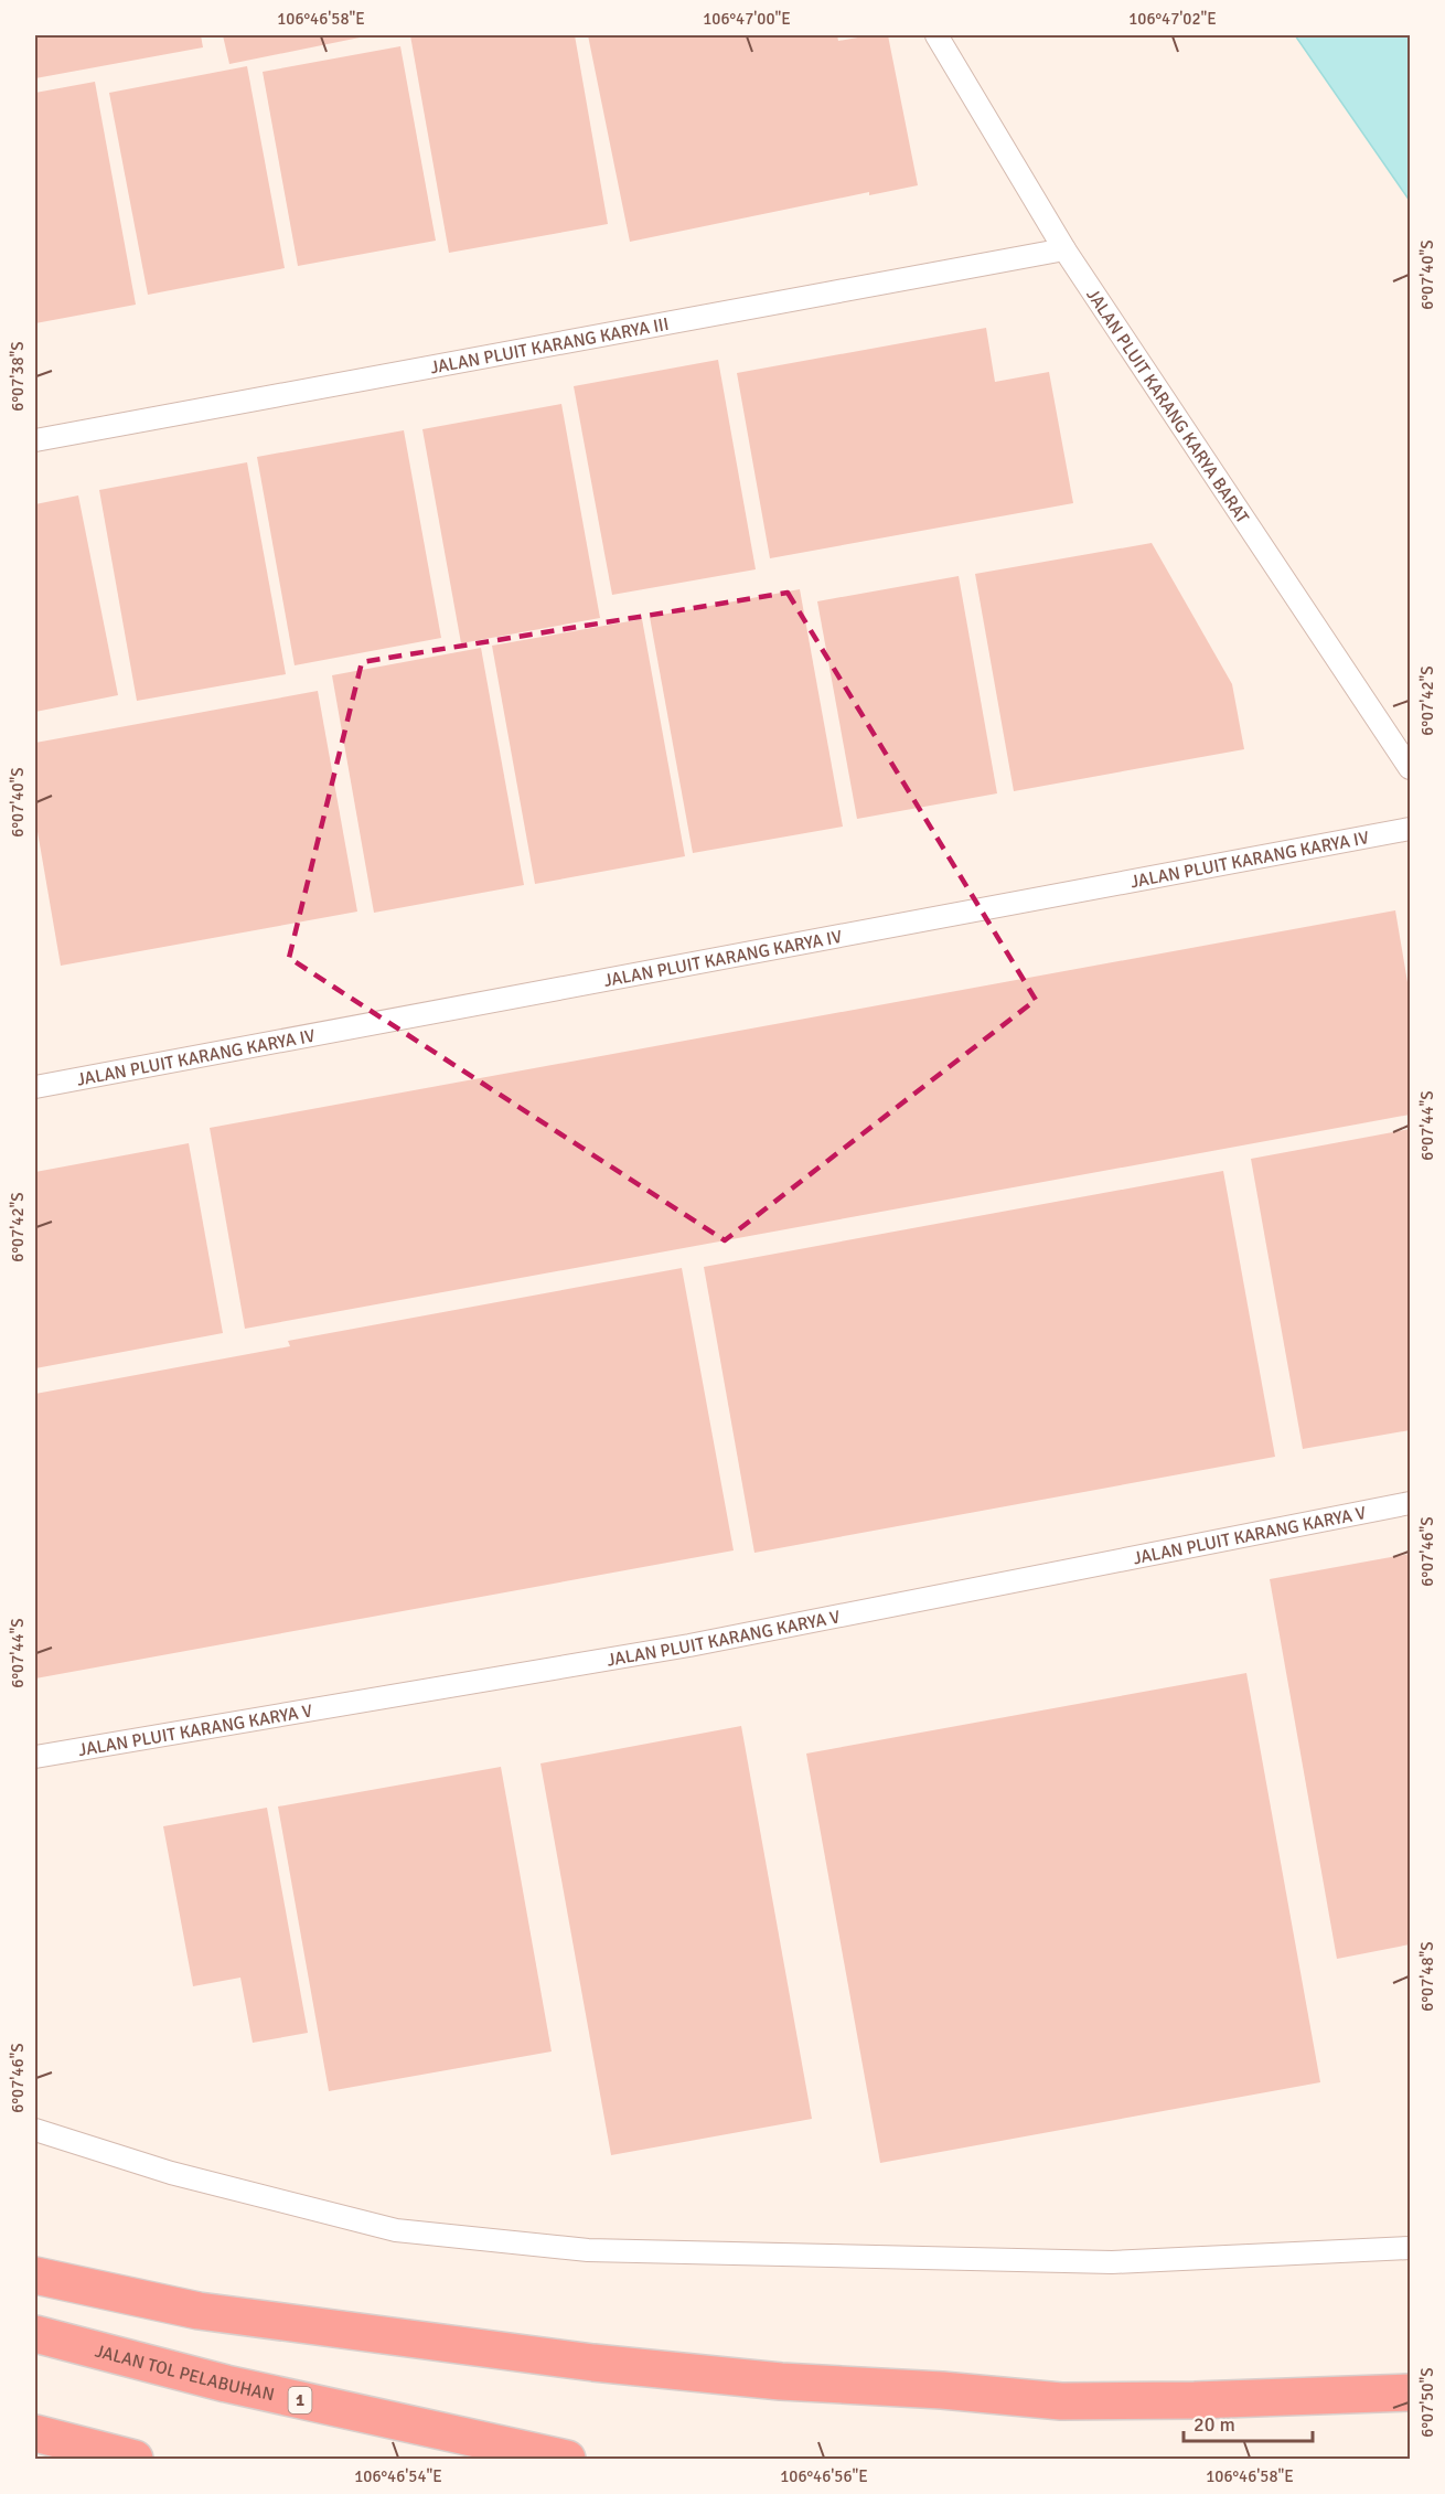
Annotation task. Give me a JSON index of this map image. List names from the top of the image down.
{
  "streets": {
    "highway": ["JALAN TOL PELABUHAN", "1"],
    "lane": [
      "JALAN PLUIT KARANG KARYA III",
      "JALAN PLUIT KARANG KARYA BARAT",
      "JALAN PLUIT KARANG KARYA IV",
      "JALAN PLUIT KARANG KARYA V"
    ]
  },
  "crossings": [
    ["JALAN PLUIT KARANG KARYA III", "JALAN PLUIT KARANG KARYA BARAT"]
  ],
  "scale_bar": "20 m",
  "coordinates": [
    "106°46'58\"E",
    "106°47'00\"E",
    "106°47'02\"E",
    "6°07'40\"S",
    "6°07'38\"S",
    "6°07'42\"S",
    "6°07'44\"S",
    "6°07'46\"S",
    "6°07'48\"S",
    "6°07'50\"S",
    "106°46'54\"E",
    "106°46'56\"E"
  ]
}
